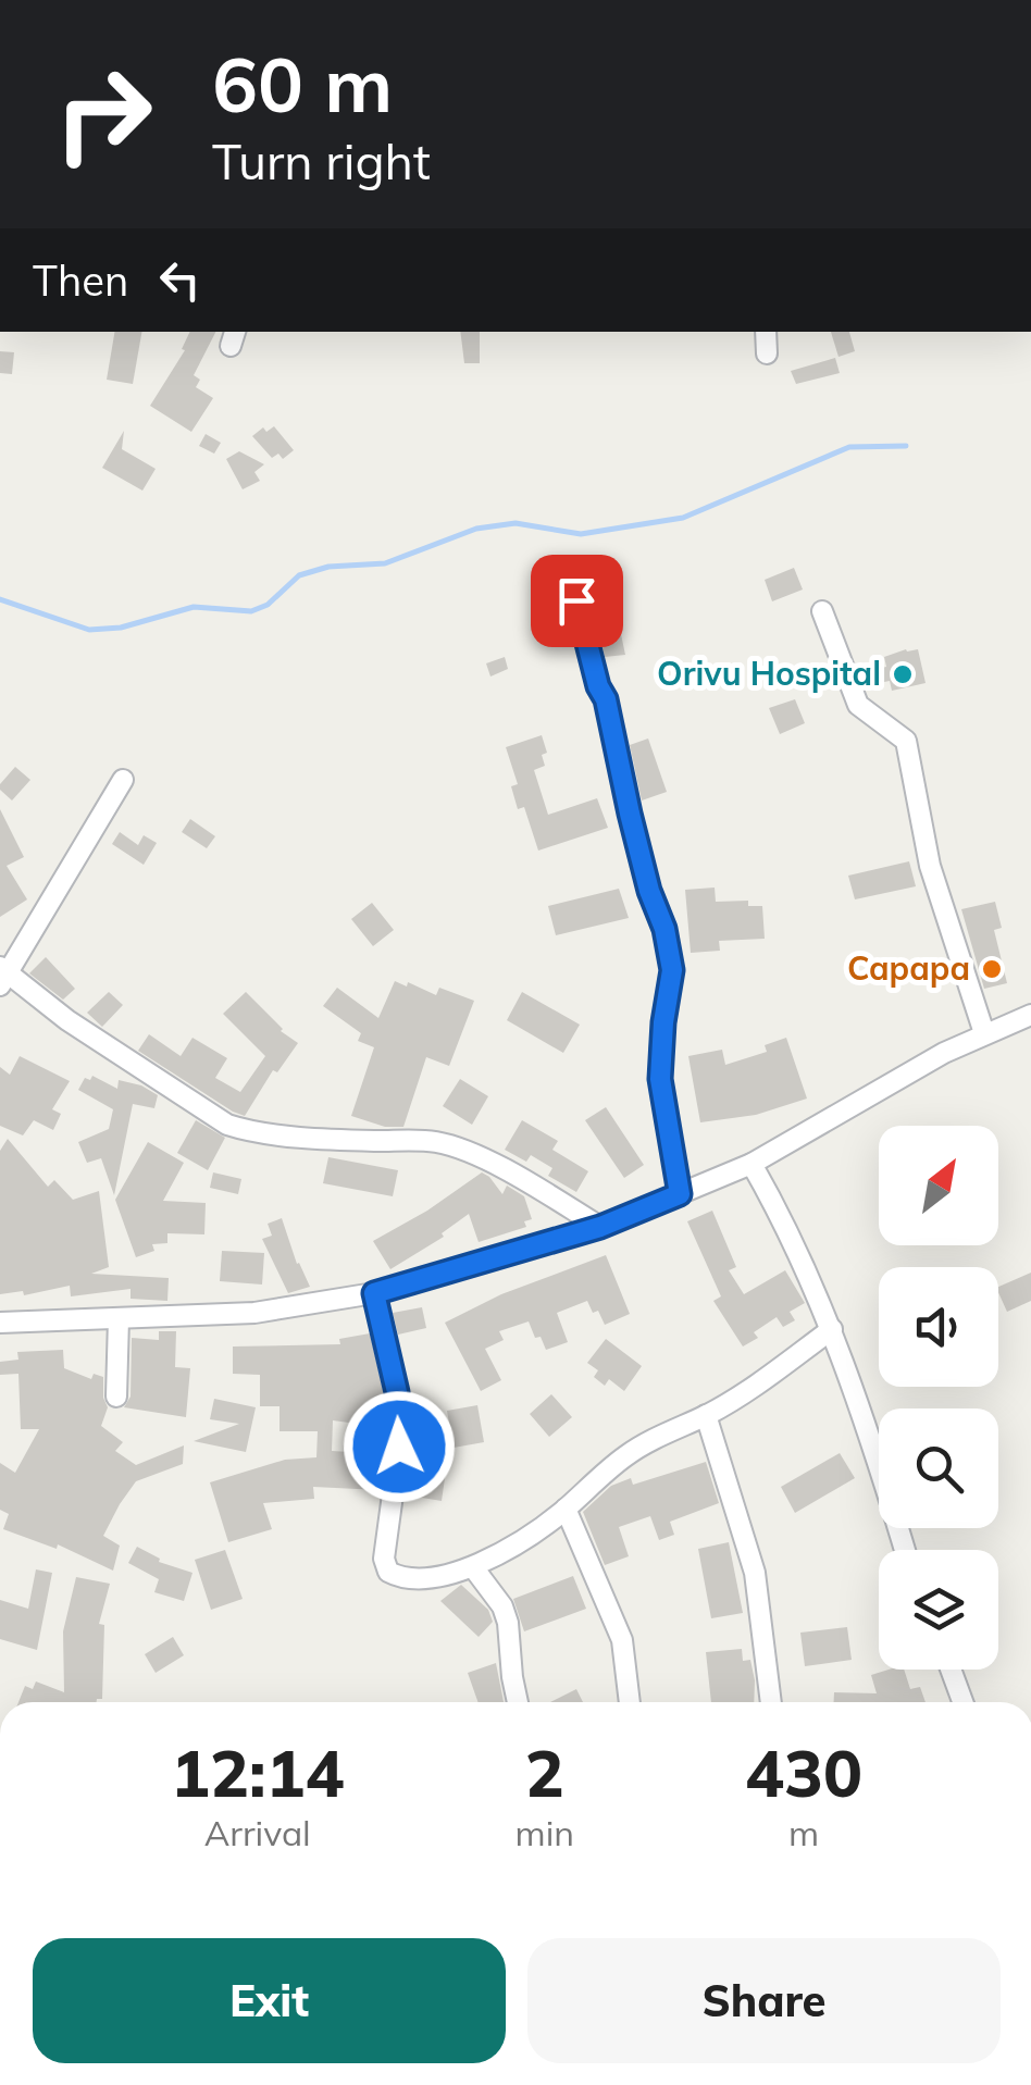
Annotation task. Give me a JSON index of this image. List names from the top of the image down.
{
  "places": ["Orivu Hospital", "Capapa"],
  "north": "top right",
  "page": {
    "turn": ["60 m", "Turn right"],
    "then": "Then",
    "eta": [
      "12:14",
      "Arrival",
      "2",
      "min",
      "430",
      "m"
    ],
    "buttons": ["Exit", "Share"]
  }
}
